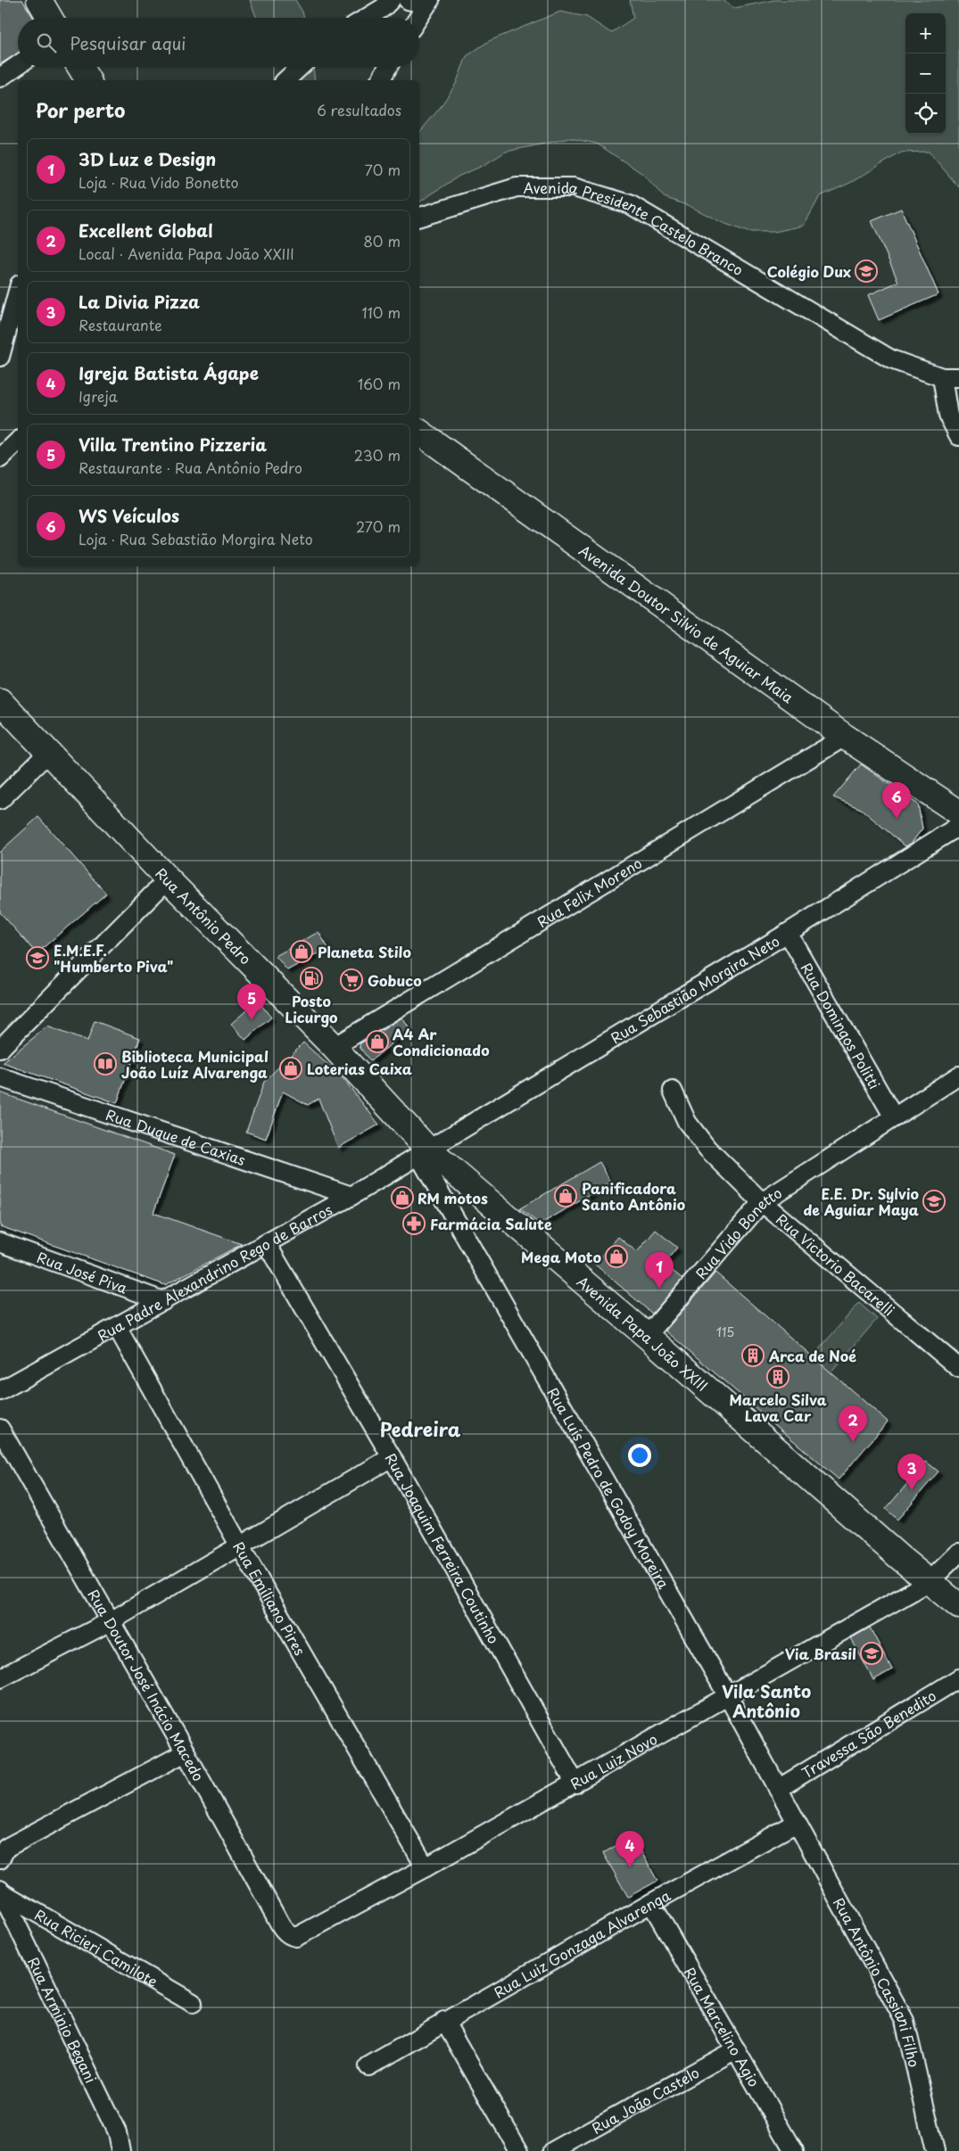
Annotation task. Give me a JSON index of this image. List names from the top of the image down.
{
  "streets": {
    "main road": ["Avenida Doutor Silvio de Aguiar Maia", "Rua Antônio Pedro", "Avenida Papa João XXIII"],
    "street": [
      "Avenida Presidente Castelo Branco",
      "Rua Felix Moreno",
      "Rua Sebastião Morgira Neto",
      "Rua Domingos Politti",
      "Rua Duque de Caxias",
      "Rua Vido Bonetto",
      "Rua Victorio Bacarelli",
      "Rua José Piva",
      "Rua Padre Alexandrino Rego de Barros",
      "Rua Luís Pedro de Godoy Moreira",
      "Rua Joaquim Ferreira Coutinho",
      "Rua Emíliano Pires",
      "Rua Doutor José Inácio Macedo",
      "Travessa São Benedito",
      "Rua Luiz Novo",
      "Rua Luiz Gonzaga Alvarenga",
      "Rua Ricieri Camilote",
      "Rua Antônio Cassiani Filho",
      "Rua Arminio Begani",
      "Rua Marcelino Agio",
      "Rua João Castelo"
    ]
  },
  "crossings": [
    ["Avenida Doutor Silvio de Aguiar Maia", "Rua Felix Moreno"],
    ["Rua Felix Moreno", "Rua Antônio Pedro"],
    ["Rua Antônio Pedro", "Rua Sebastião Morgira Neto"],
    ["Rua Antônio Pedro", "Rua Padre Alexandrino Rego de Barros"],
    ["Rua Antônio Pedro", "Avenida Papa João XXIII"],
    ["Rua Antônio Pedro", "Rua Luís Pedro de Godoy Moreira"],
    ["Rua Sebastião Morgira Neto", "Rua Domingos Politti"],
    ["Rua Sebastião Morgira Neto", "Rua Padre Alexandrino Rego de Barros"],
    ["Rua Sebastião Morgira Neto", "Avenida Papa João XXIII"],
    ["Rua Sebastião Morgira Neto", "Rua Luís Pedro de Godoy Moreira"],
    ["Rua Domingos Politti", "Rua Vido Bonetto"],
    ["Rua Duque de Caxias", "Rua Padre Alexandrino Rego de Barros"],
    ["Rua Vido Bonetto", "Rua Victorio Bacarelli"],
    ["Rua Vido Bonetto", "Avenida Papa João XXIII"],
    ["Rua José Piva", "Rua Padre Alexandrino Rego de Barros"],
    ["Rua Padre Alexandrino Rego de Barros", "Avenida Papa João XXIII"],
    ["Rua Padre Alexandrino Rego de Barros", "Rua Luís Pedro de Godoy Moreira"],
    ["Rua Padre Alexandrino Rego de Barros", "Rua Joaquim Ferreira Coutinho"],
    ["Rua Padre Alexandrino Rego de Barros", "Rua Emíliano Pires"],
    ["Avenida Papa João XXIII", "Rua Luís Pedro de Godoy Moreira"],
    ["Avenida Papa João XXIII", "Rua Luiz Novo"],
    ["Rua Luís Pedro de Godoy Moreira", "Travessa São Benedito"],
    ["Rua Luís Pedro de Godoy Moreira", "Rua Luiz Novo"],
    ["Rua Luís Pedro de Godoy Moreira", "Rua Luiz Gonzaga Alvarenga"],
    ["Rua Luís Pedro de Godoy Moreira", "Rua Antônio Cassiani Filho"],
    ["Rua Joaquim Ferreira Coutinho", "Rua Luiz Novo"],
    ["Rua Emíliano Pires", "Rua Luiz Novo"],
    ["Rua Doutor José Inácio Macedo", "Rua Luiz Novo"],
    ["Rua Luiz Gonzaga Alvarenga", "Rua Antônio Cassiani Filho"],
    ["Rua Luiz Gonzaga Alvarenga", "Rua Marcelino Agio"],
    ["Rua Ricieri Camilote", "Rua Arminio Begani"],
    ["Rua Marcelino Agio", "Rua João Castelo"]
  ],
  "districts": ["Pedreira", "Vila Santo Antônio"],
  "places": {
    "school or university": [
      "Colégio Dux",
      "E.M.E.F. \"Humberto Piva\"",
      "E.E. Dr. Sylvio de Aguiar Maya",
      "Via Brasil"
    ],
    "shop": [
      "Planeta Stilo",
      "A4 Ar Condicionado",
      "Loterias Caixa",
      "Panificadora Santo Antônio",
      "RM motos",
      "Mega Moto"
    ],
    "fuel station": ["Posto Licurgo"],
    "supermarket": ["Gobuco"],
    "library": ["Biblioteca Municipal João Luíz Alvarenga"],
    "pharmacy": ["Farmácia Salute"],
    "building": ["Arca de Noé", "Marcelo Silva Lava Car"]
  },
  "house_numbers": ["115"],
  "page": {
    "map_buttons": ["+", "−"],
    "search": "Pesquisar aqui",
    "heading": ["Por perto", "6 resultados"],
    "list": [
      {
        "mark": "1",
        "name": "3D Luz e Design",
        "note": "Loja · Rua Vido Bonetto",
        "value": "70 m"
      },
      {
        "mark": "2",
        "name": "Excellent Global",
        "note": "Local · Avenida Papa João XXIII",
        "value": "80 m"
      },
      {
        "mark": "3",
        "name": "La Divia Pizza",
        "note": "Restaurante",
        "value": "110 m"
      },
      {
        "mark": "4",
        "name": "Igreja Batista Ágape",
        "note": "Igreja",
        "value": "160 m"
      },
      {
        "mark": "5",
        "name": "Villa Trentino Pizzeria",
        "note": "Restaurante · Rua Antônio Pedro",
        "value": "230 m"
      },
      {
        "mark": "6",
        "name": "WS Veículos",
        "note": "Loja · Rua Sebastião Morgira Neto",
        "value": "270 m"
      }
    ],
    "pins": [
      "6",
      "5",
      "1",
      "2",
      "3",
      "4"
    ]
  }
}
